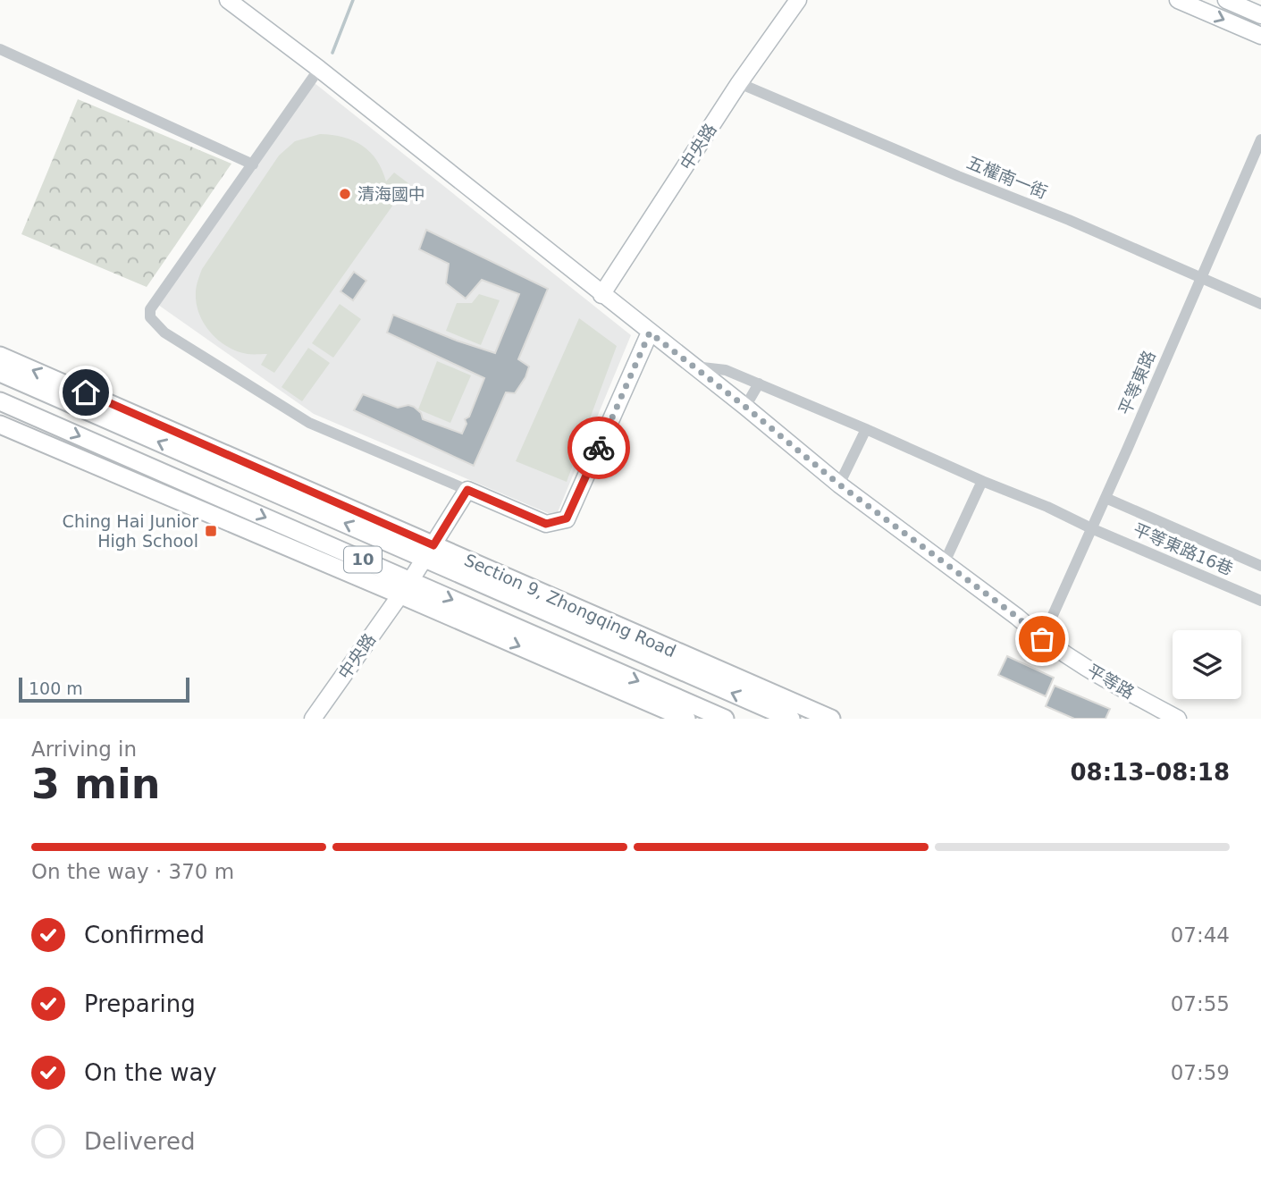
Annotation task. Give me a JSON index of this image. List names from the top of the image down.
{
  "streets": {
    "main road": ["10", "Section 9, Zhongqing Road"],
    "street": [
      "中央路",
      "五權南一街",
      "平等東路",
      "平等東路16巷",
      "平等路"
    ]
  },
  "crossings": [
    ["中央路", "五權南一街"],
    ["中央路", "10"],
    ["中央路", "Section 9, Zhongqing Road"],
    ["中央路", "平等路"],
    ["五權南一街", "平等東路"],
    ["平等東路", "平等東路16巷"],
    ["平等東路", "平等路"],
    ["平等東路16巷", "平等路"]
  ],
  "places": {
    "other": ["清海國中"],
    "transit": ["Ching Hai Junior High School"]
  },
  "scale_bar": "100 m",
  "page": {
    "scale": "100 m",
    "heading": ["3 min", "Arriving in", "08:13–08:18"],
    "bar": "On the way · 370 m",
    "list": [
      ["Confirmed", "07:44"],
      ["Preparing", "07:55"],
      ["On the way", "07:59"],
      "Delivered"
    ]
  }
}
